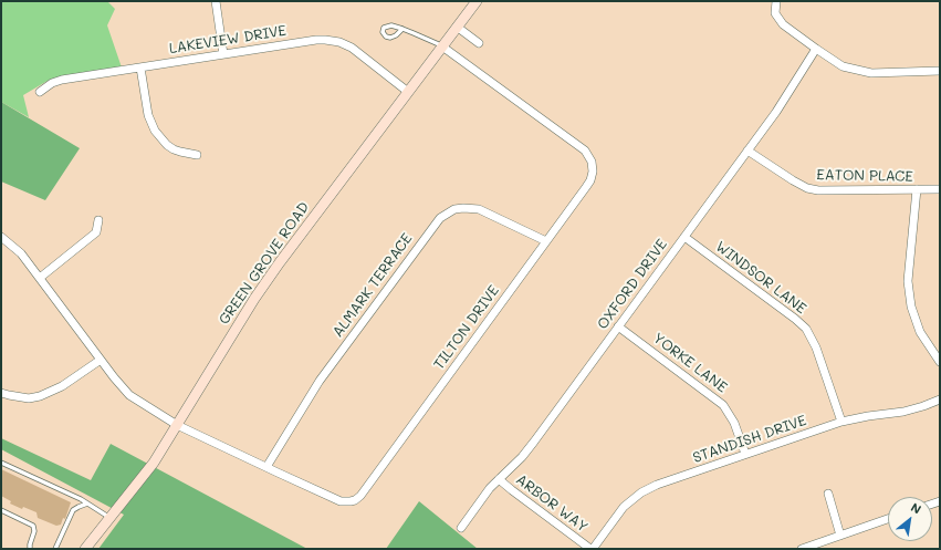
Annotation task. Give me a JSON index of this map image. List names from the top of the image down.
{
  "streets": {
    "street": [
      "LAKEVIEW DRIVE",
      "EATON PLACE",
      "GREEN GROVE ROAD",
      "WINDSOR LANE",
      "OXFORD DRIVE",
      "ALMARK TERRACE",
      "TILTON DRIVE",
      "YORKE LANE",
      "STANDISH DRIVE",
      "ARBOR WAY"
    ]
  },
  "crossings": [
    ["LAKEVIEW DRIVE", "GREEN GROVE ROAD"],
    ["EATON PLACE", "OXFORD DRIVE"],
    ["GREEN GROVE ROAD", "TILTON DRIVE"],
    ["WINDSOR LANE", "OXFORD DRIVE"],
    ["WINDSOR LANE", "STANDISH DRIVE"],
    ["OXFORD DRIVE", "YORKE LANE"],
    ["OXFORD DRIVE", "ARBOR WAY"],
    ["ALMARK TERRACE", "TILTON DRIVE"],
    ["YORKE LANE", "STANDISH DRIVE"],
    ["STANDISH DRIVE", "ARBOR WAY"]
  ],
  "north": "top right"
}
